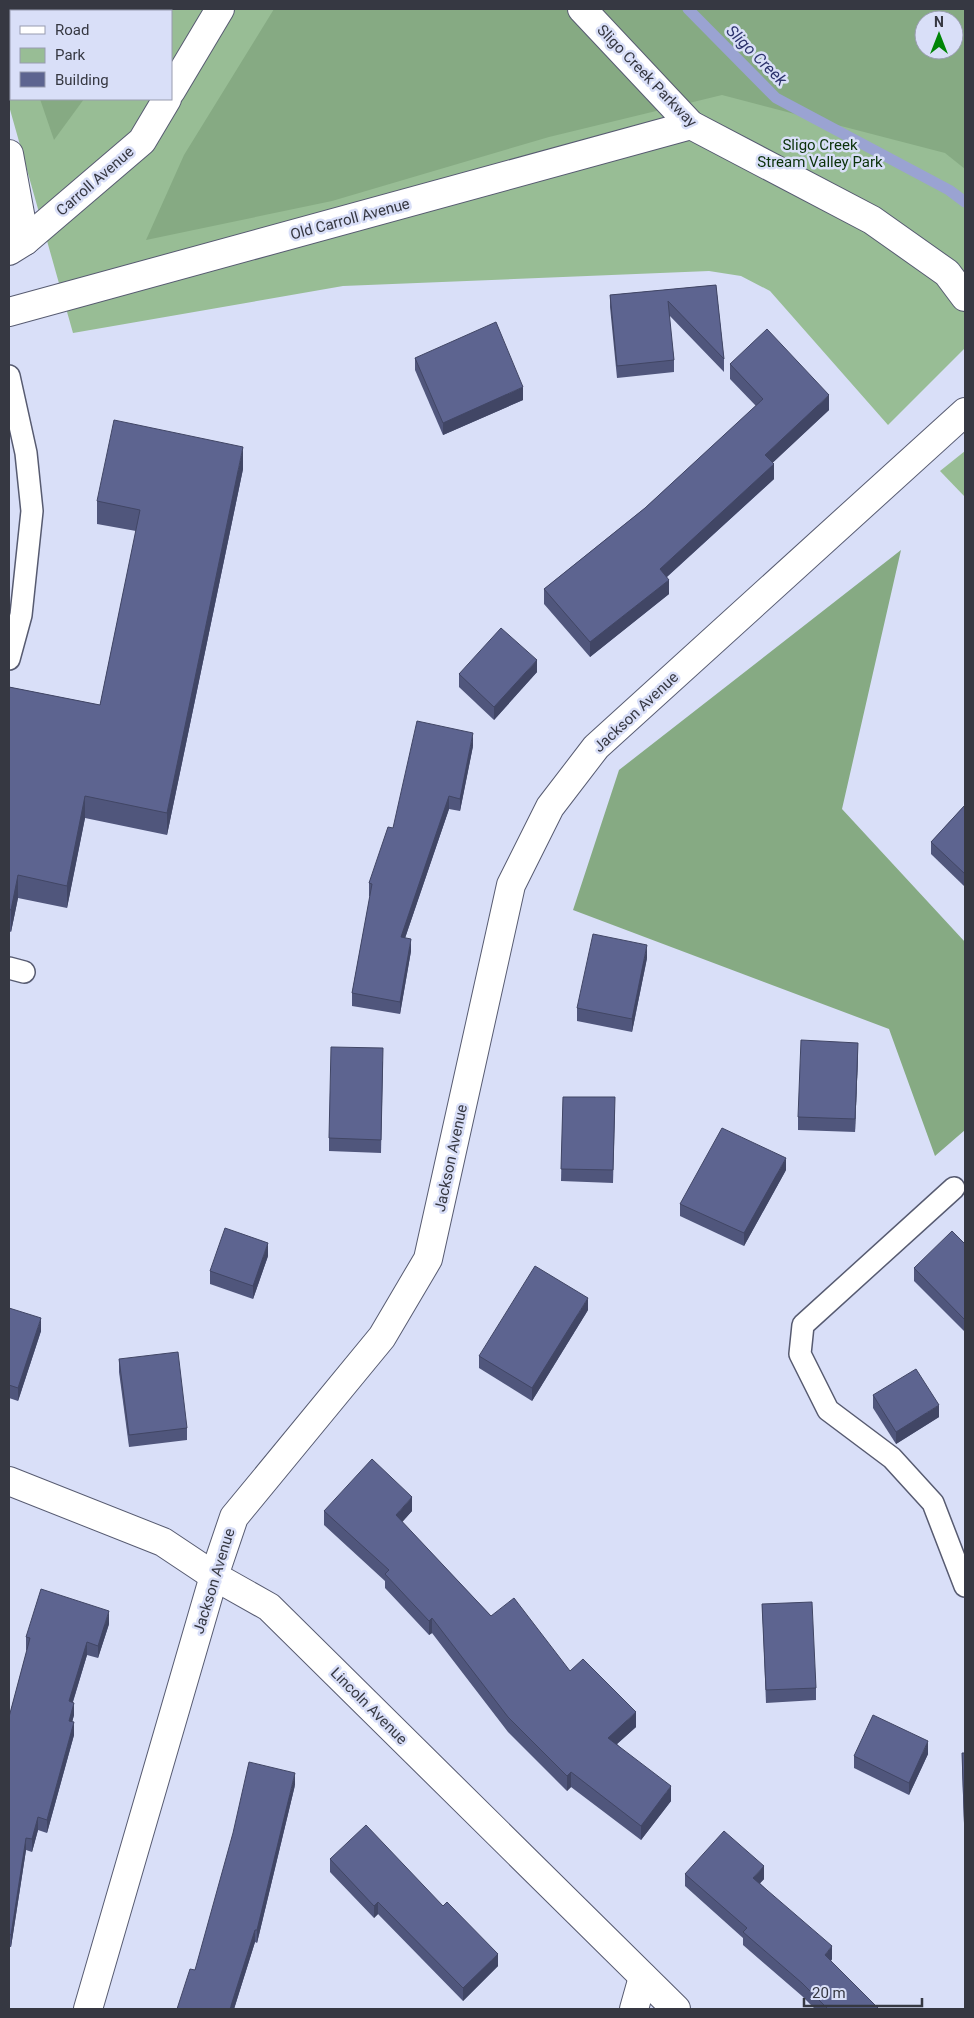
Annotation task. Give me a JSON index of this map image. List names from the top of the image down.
{
  "streets": {
    "street": [
      "Sligo Creek Parkway",
      "Carroll Avenue",
      "Old Carroll Avenue",
      "Jackson Avenue",
      "Lincoln Avenue"
    ]
  },
  "crossings": [
    ["Sligo Creek Parkway", "Old Carroll Avenue"],
    ["Jackson Avenue", "Lincoln Avenue"]
  ],
  "water": ["Sligo Creek"],
  "parks": ["Sligo Creek Stream Valley Park"],
  "legend": ["Road", "Park", "Building"],
  "scale_bar": "20 m",
  "north": "top"
}
